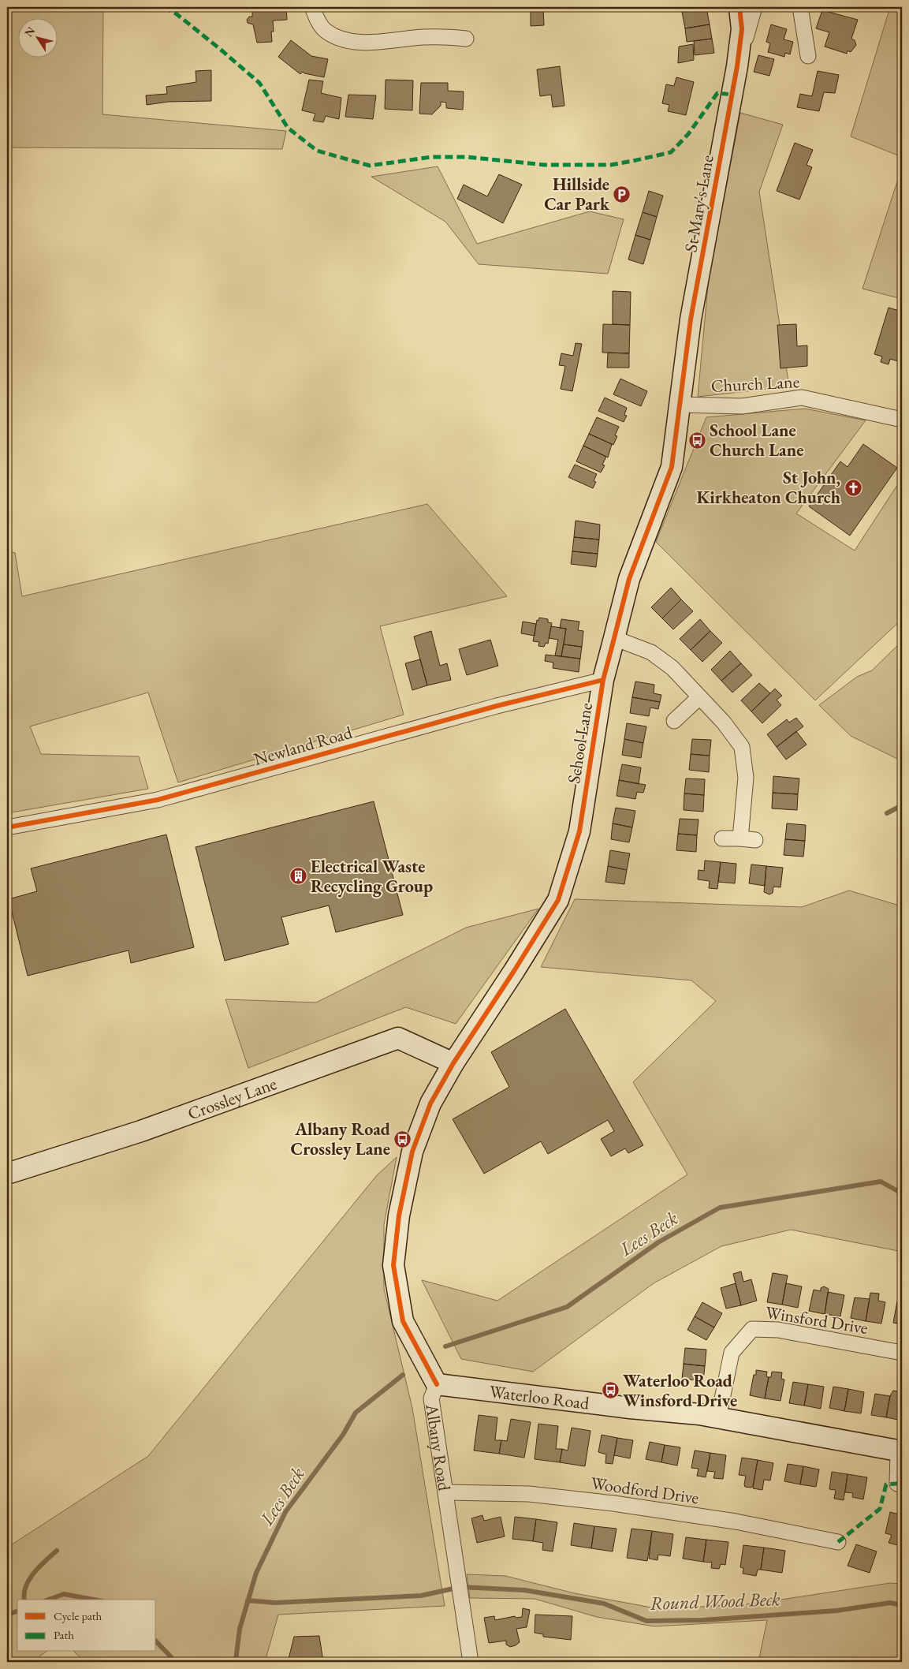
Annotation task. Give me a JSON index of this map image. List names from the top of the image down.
{
  "streets": {
    "street": [
      "St Mary's Lane",
      "Church Lane",
      "School Lane",
      "Newland Road",
      "Crossley Lane",
      "Winsford Drive",
      "Waterloo Road",
      "Albany Road",
      "Woodford Drive"
    ]
  },
  "crossings": [
    ["St Mary's Lane", "Church Lane"],
    ["St Mary's Lane", "School Lane"],
    ["Church Lane", "School Lane"],
    ["School Lane", "Newland Road"],
    ["School Lane", "Crossley Lane"],
    ["School Lane", "Albany Road"],
    ["Crossley Lane", "Albany Road"],
    ["Winsford Drive", "Waterloo Road"],
    ["Waterloo Road", "Albany Road"],
    ["Albany Road", "Woodford Drive"]
  ],
  "water": ["Lees Beck", "Round Wood Beck"],
  "places": {
    "parking": ["Hillside Car Park"],
    "bus stop": ["School Lane Church Lane", "Albany Road Crossley Lane", "Waterloo Road Winsford Drive"],
    "church": ["St John, Kirkheaton Church"],
    "building": ["Electrical Waste Recycling Group"]
  },
  "legend": ["Cycle path", "Path"],
  "north": "top left"
}
